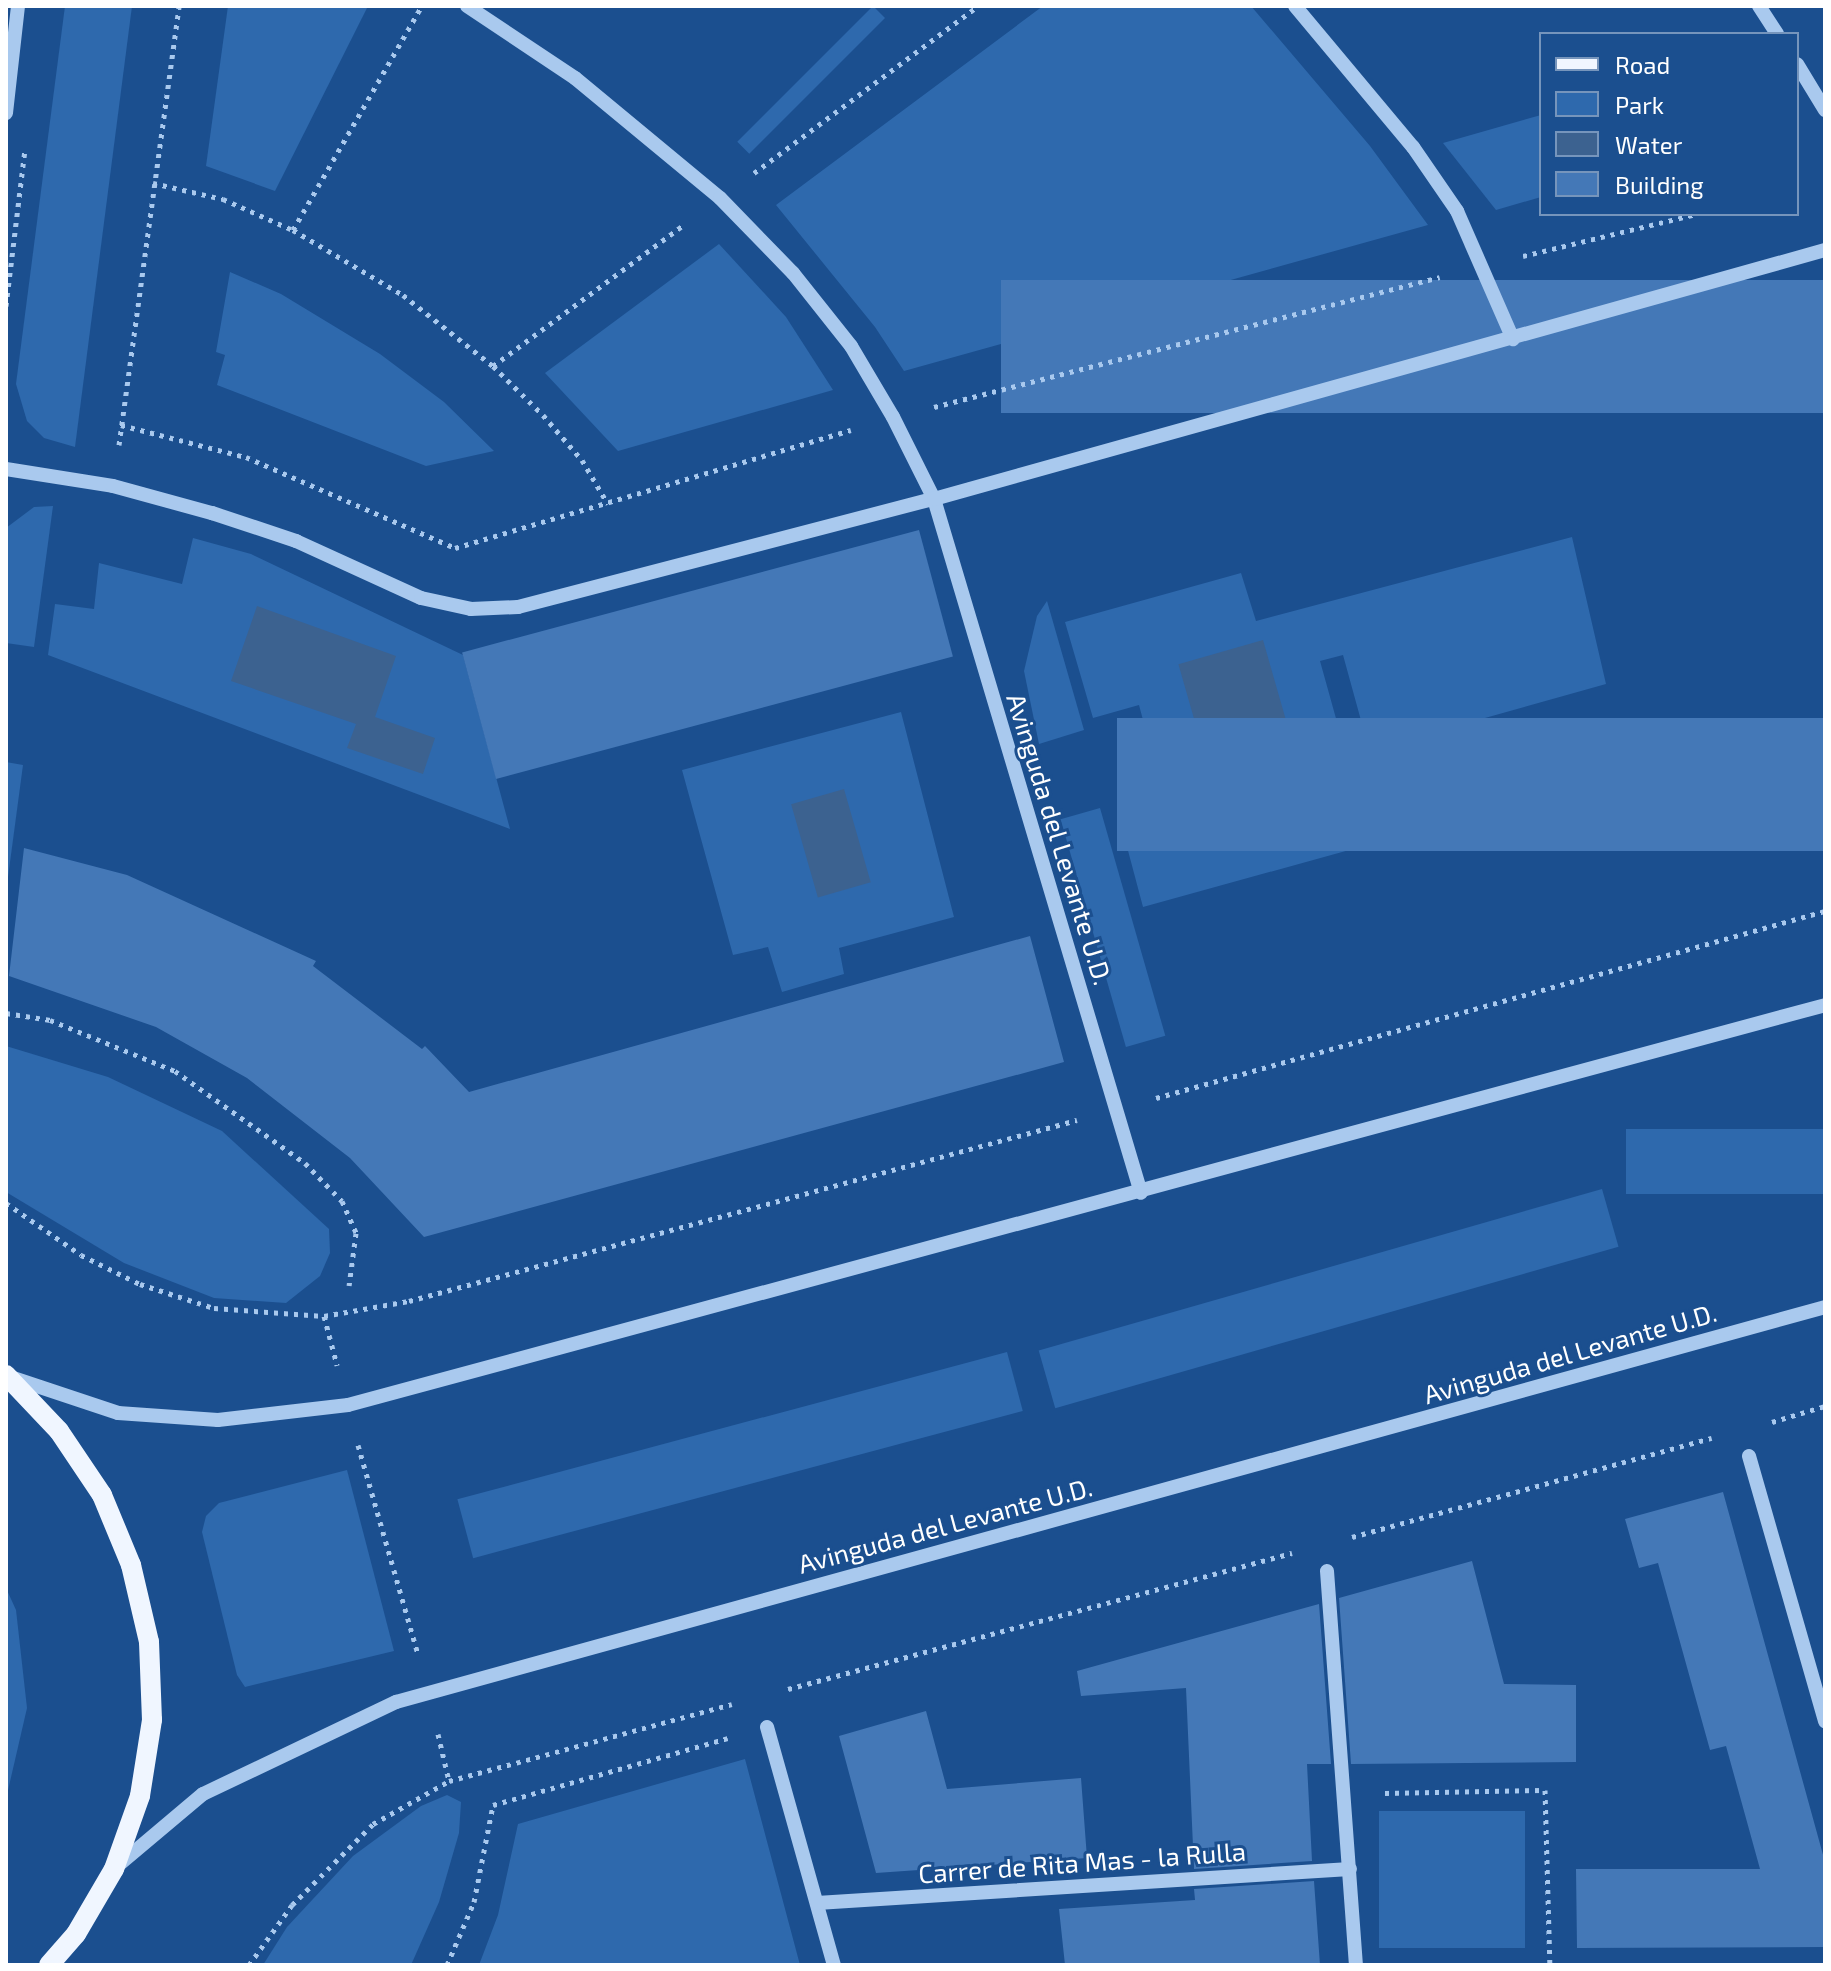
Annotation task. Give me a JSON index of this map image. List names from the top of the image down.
{
  "streets": {
    "street": ["Avinguda del Levante U.D.", "Carrer de Rita Mas - la Rulla"]
  },
  "legend": [
    "Road",
    "Park",
    "Water",
    "Building"
  ]
}
